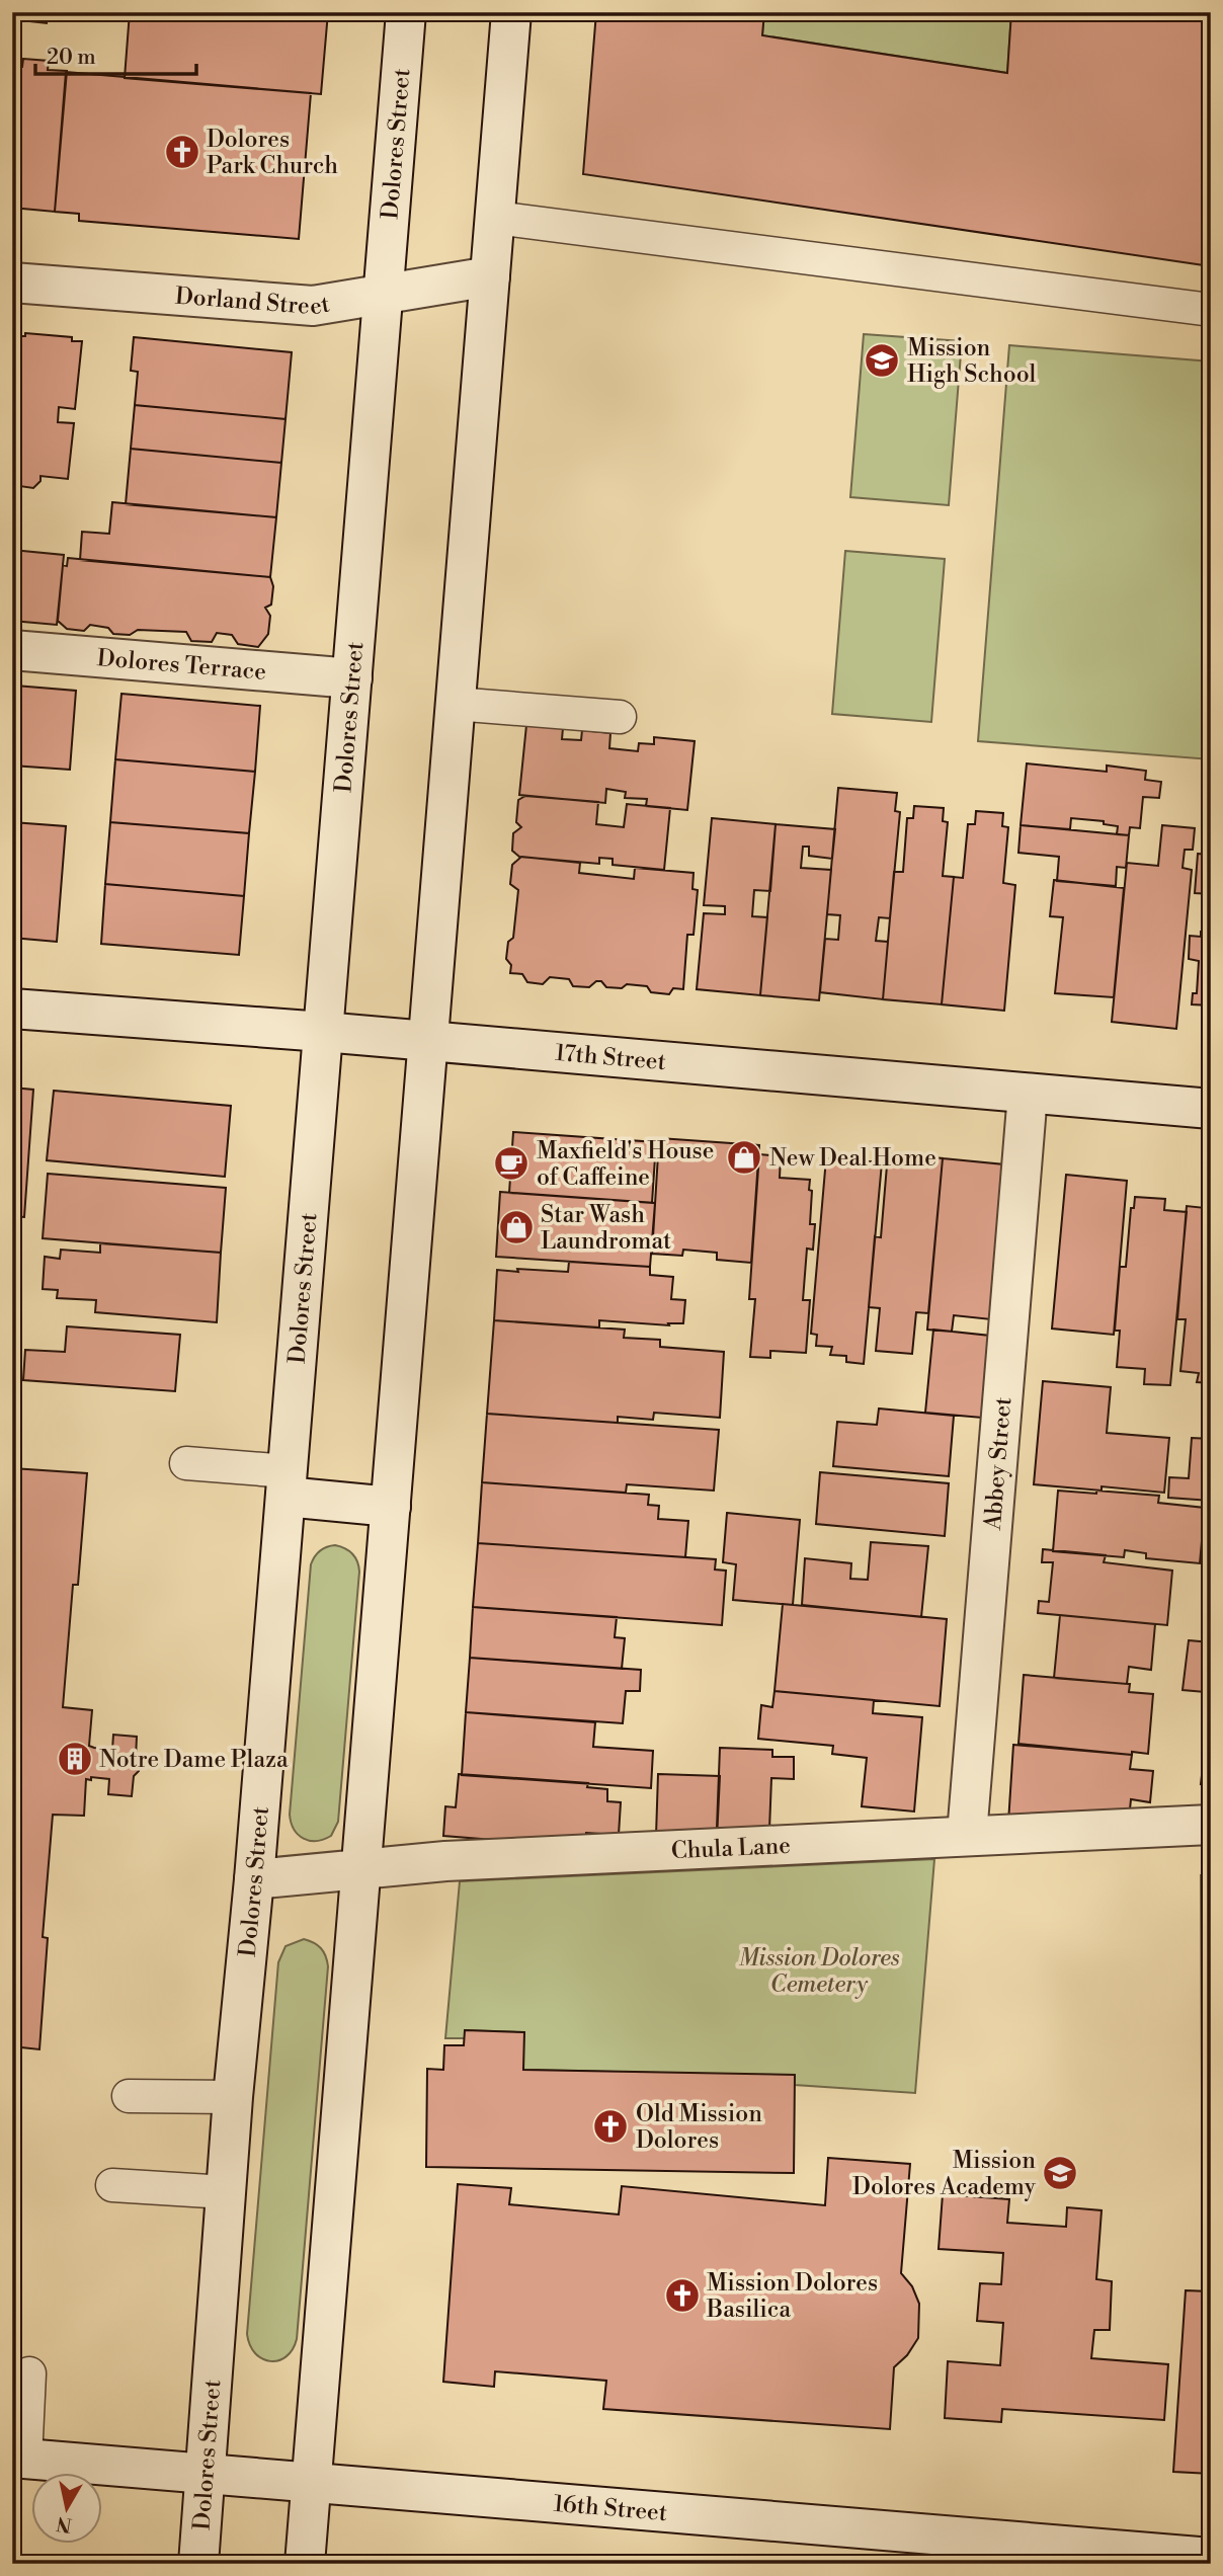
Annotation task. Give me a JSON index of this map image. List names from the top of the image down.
{
  "streets": {
    "main road": [
      "Dolores Street",
      "Dorland Street",
      "Dolores Terrace",
      "17th Street",
      "Abbey Street",
      "Chula Lane",
      "16th Street"
    ]
  },
  "crossings": [
    ["Dolores Street", "Dorland Street"],
    ["Dolores Street", "Dolores Terrace"],
    ["Dolores Street", "17th Street"],
    ["Dolores Street", "Chula Lane"],
    ["Dolores Street", "16th Street"],
    ["17th Street", "Abbey Street"],
    ["Abbey Street", "Chula Lane"]
  ],
  "parks": ["Mission Dolores Cemetery"],
  "places": {
    "church": ["Dolores Park Church", "Old Mission Dolores", "Mission Dolores Basilica"],
    "school or university": ["Mission High School", "Mission Dolores Academy"],
    "shop": ["New Deal Home", "Star Wash Laundromat"],
    "cafe": ["Maxfield's House of Caffeine"],
    "building": ["Notre Dame Plaza"]
  },
  "scale_bar": "20 m",
  "north": "bottom"
}
